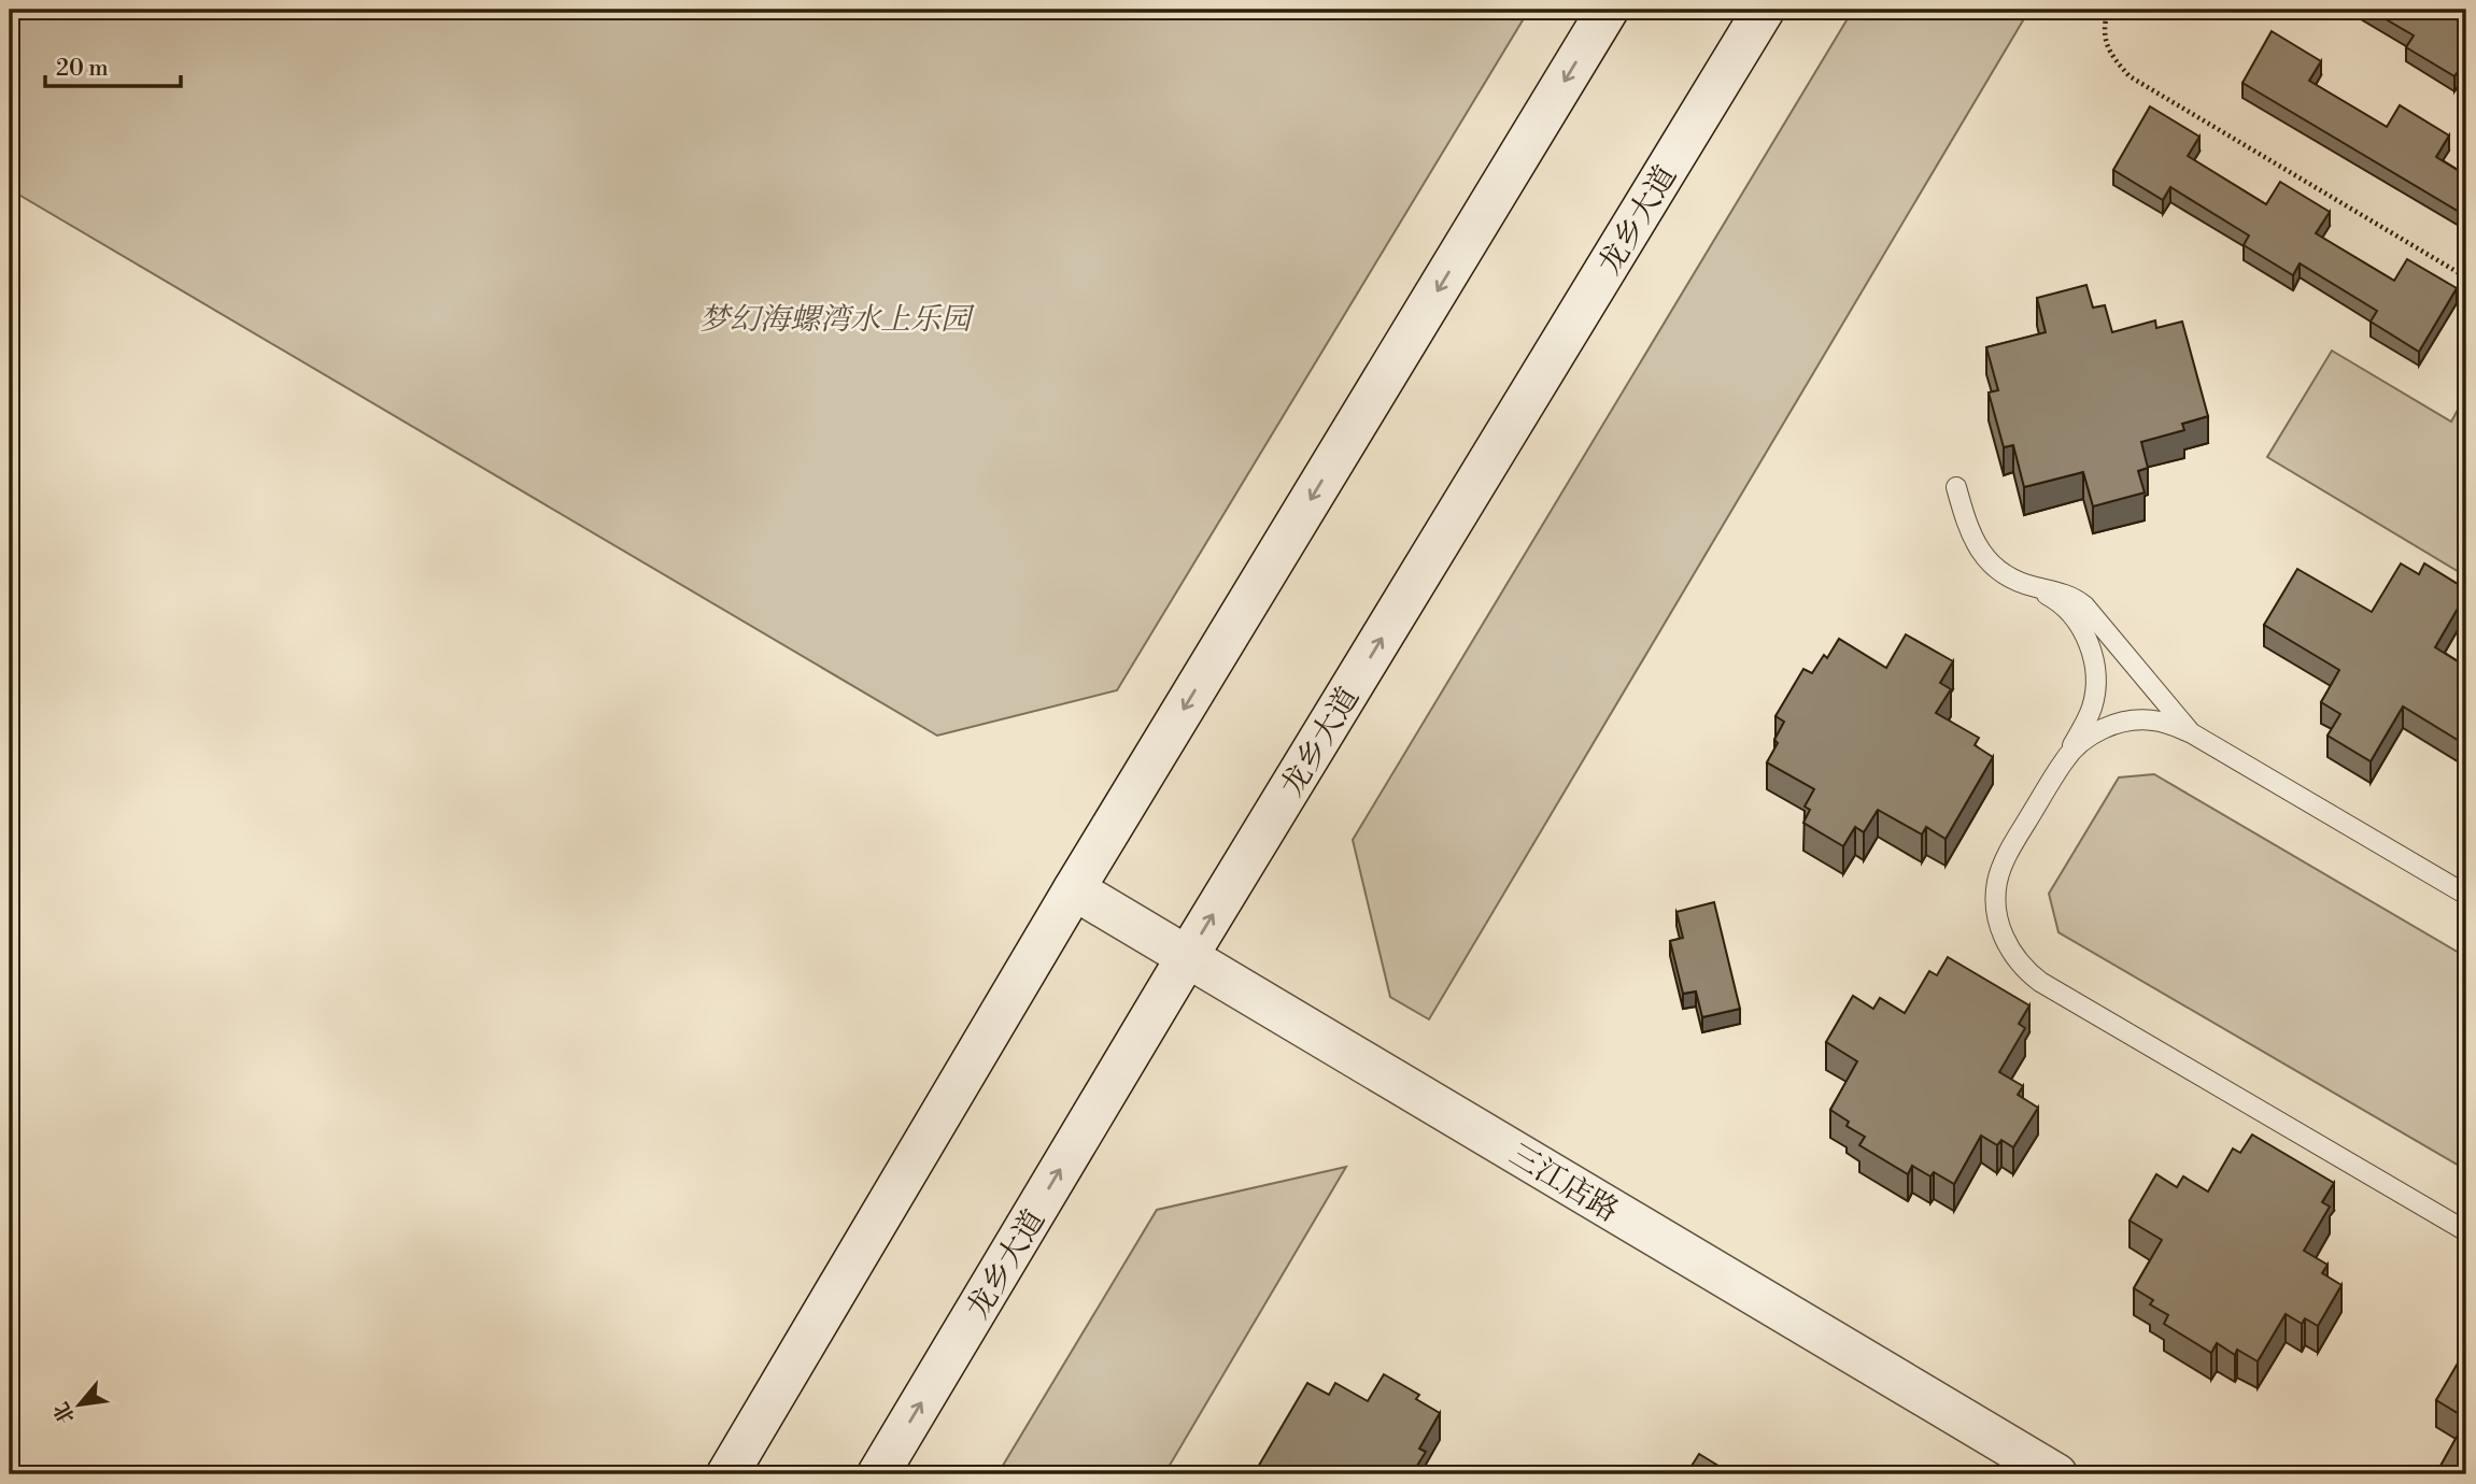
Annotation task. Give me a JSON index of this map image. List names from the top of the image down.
{
  "streets": {
    "main road": ["龙乡大道", "三江店路"]
  },
  "crossings": [
    ["龙乡大道", "三江店路"]
  ],
  "parks": ["梦幻海螺湾水上乐园"],
  "scale_bar": "20 m",
  "north": "bottom left"
}
